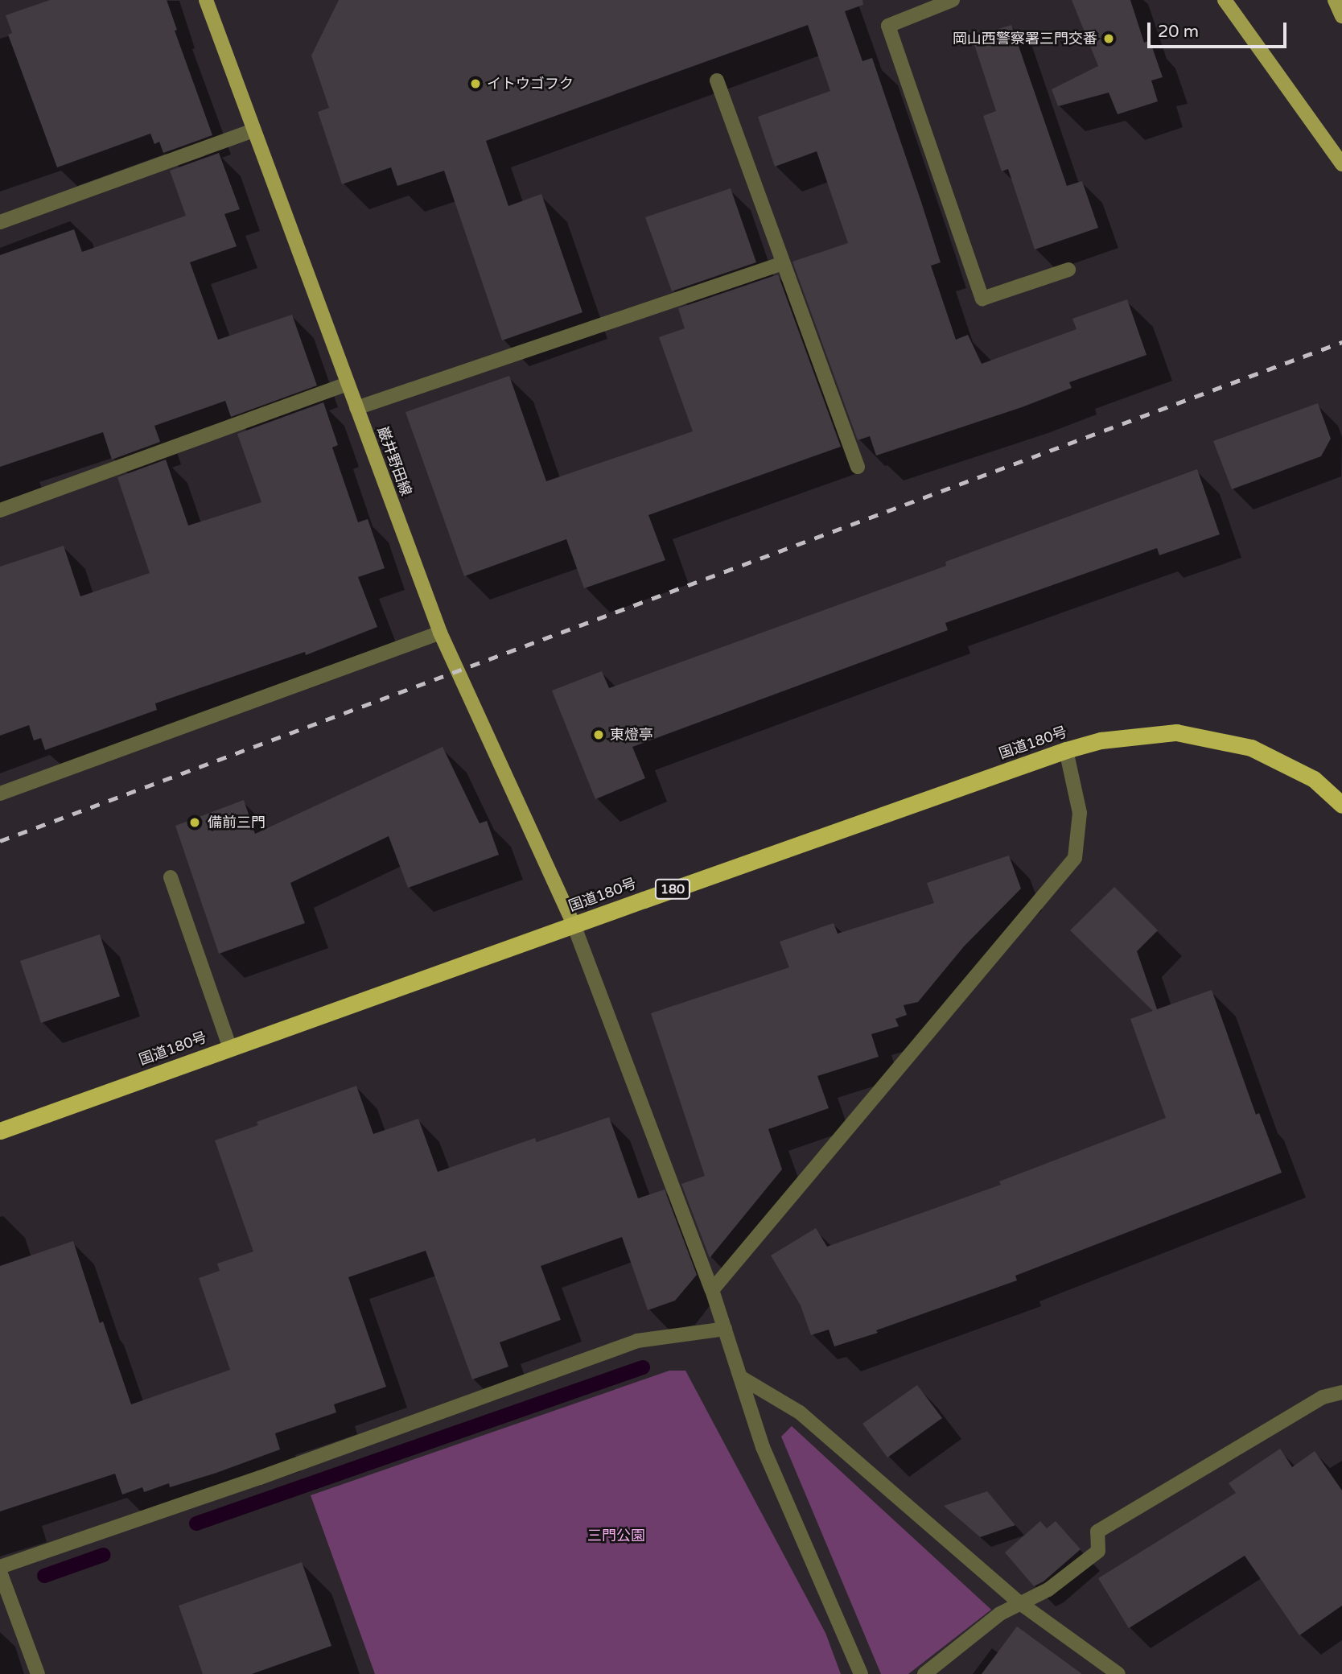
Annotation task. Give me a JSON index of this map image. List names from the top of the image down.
{
  "streets": {
    "highway": ["国道180号", "180"],
    "main road": ["巌井野田線"]
  },
  "crossings": [
    ["巌井野田線", "国道180号"]
  ],
  "parks": ["三門公園"],
  "places": [
    "岡山西警察署三門交番",
    "イトウゴフク",
    "東燈亭",
    "備前三門"
  ],
  "scale_bar": "20 m"
}
